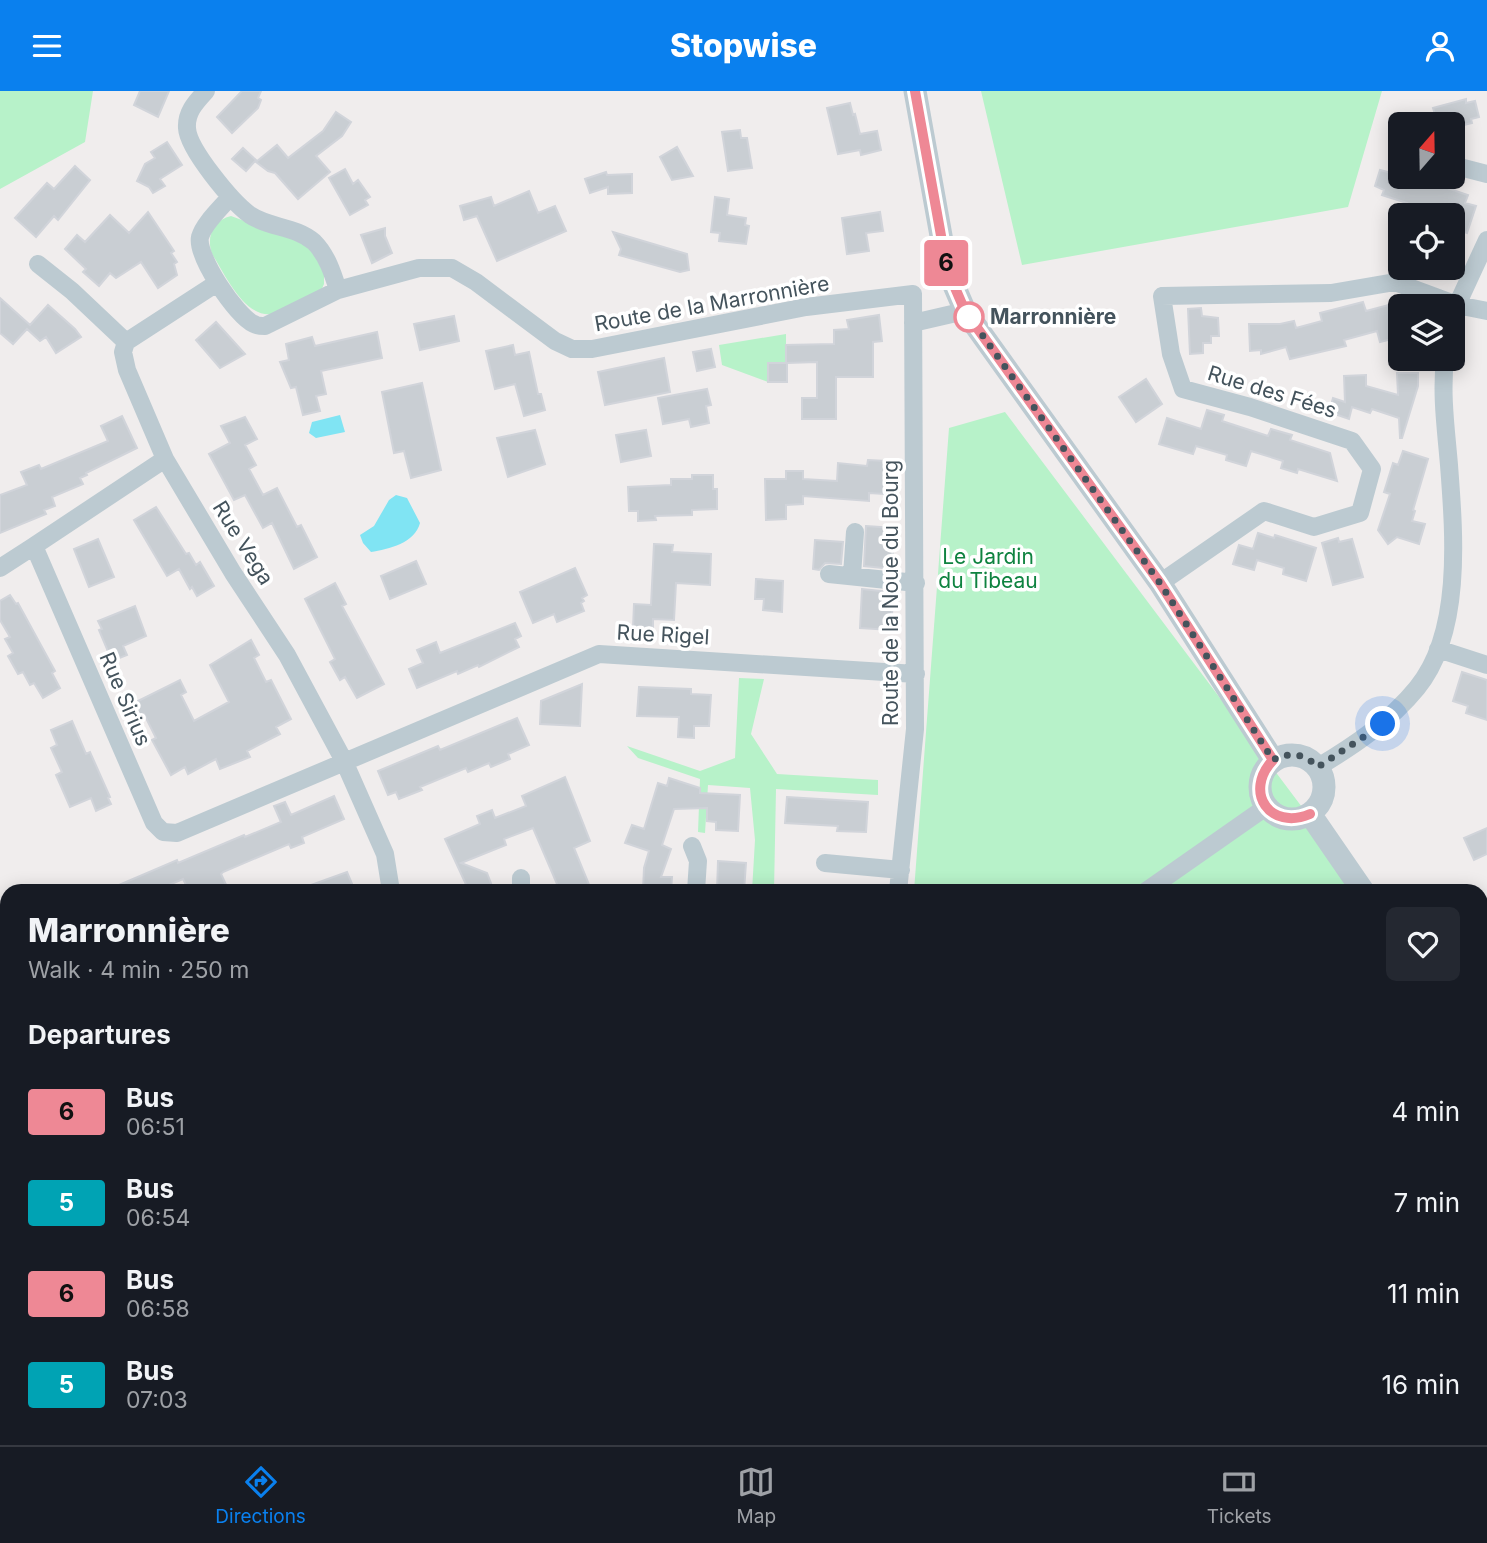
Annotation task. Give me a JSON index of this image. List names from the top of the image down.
{
  "streets": {
    "street": [
      "Route de la Marronnière",
      "Rue des Fées",
      "Rue Vega",
      "Route de la Noue du Bourg",
      "Rue Rigel",
      "Rue Sirius"
    ]
  },
  "crossings": [
    ["Route de la Marronnière", "Route de la Noue du Bourg"],
    ["Rue Vega", "Rue Rigel"],
    ["Rue Vega", "Rue Sirius"],
    ["Route de la Noue du Bourg", "Rue Rigel"],
    ["Rue Rigel", "Rue Sirius"]
  ],
  "parks": ["Le Jardin du Tibeau"],
  "places": ["Marronnière"],
  "lines": ["bus line 6"],
  "north": "top",
  "page": {
    "header": "Stopwise",
    "on_map": "6",
    "heading": [
      ["Marronnière", "Walk · 4 min · 250 m"],
      "Departures"
    ],
    "list": [
      {
        "mark": "6",
        "name": "Bus",
        "note": "06:51",
        "value": "4 min"
      },
      {
        "mark": "5",
        "name": "Bus",
        "note": "06:54",
        "value": "7 min"
      },
      {
        "mark": "6",
        "name": "Bus",
        "note": "06:58",
        "value": "11 min"
      },
      {
        "mark": "5",
        "name": "Bus",
        "note": "07:03",
        "value": "16 min"
      }
    ],
    "tabs": ["Directions", "Map", "Tickets"]
  }
}
